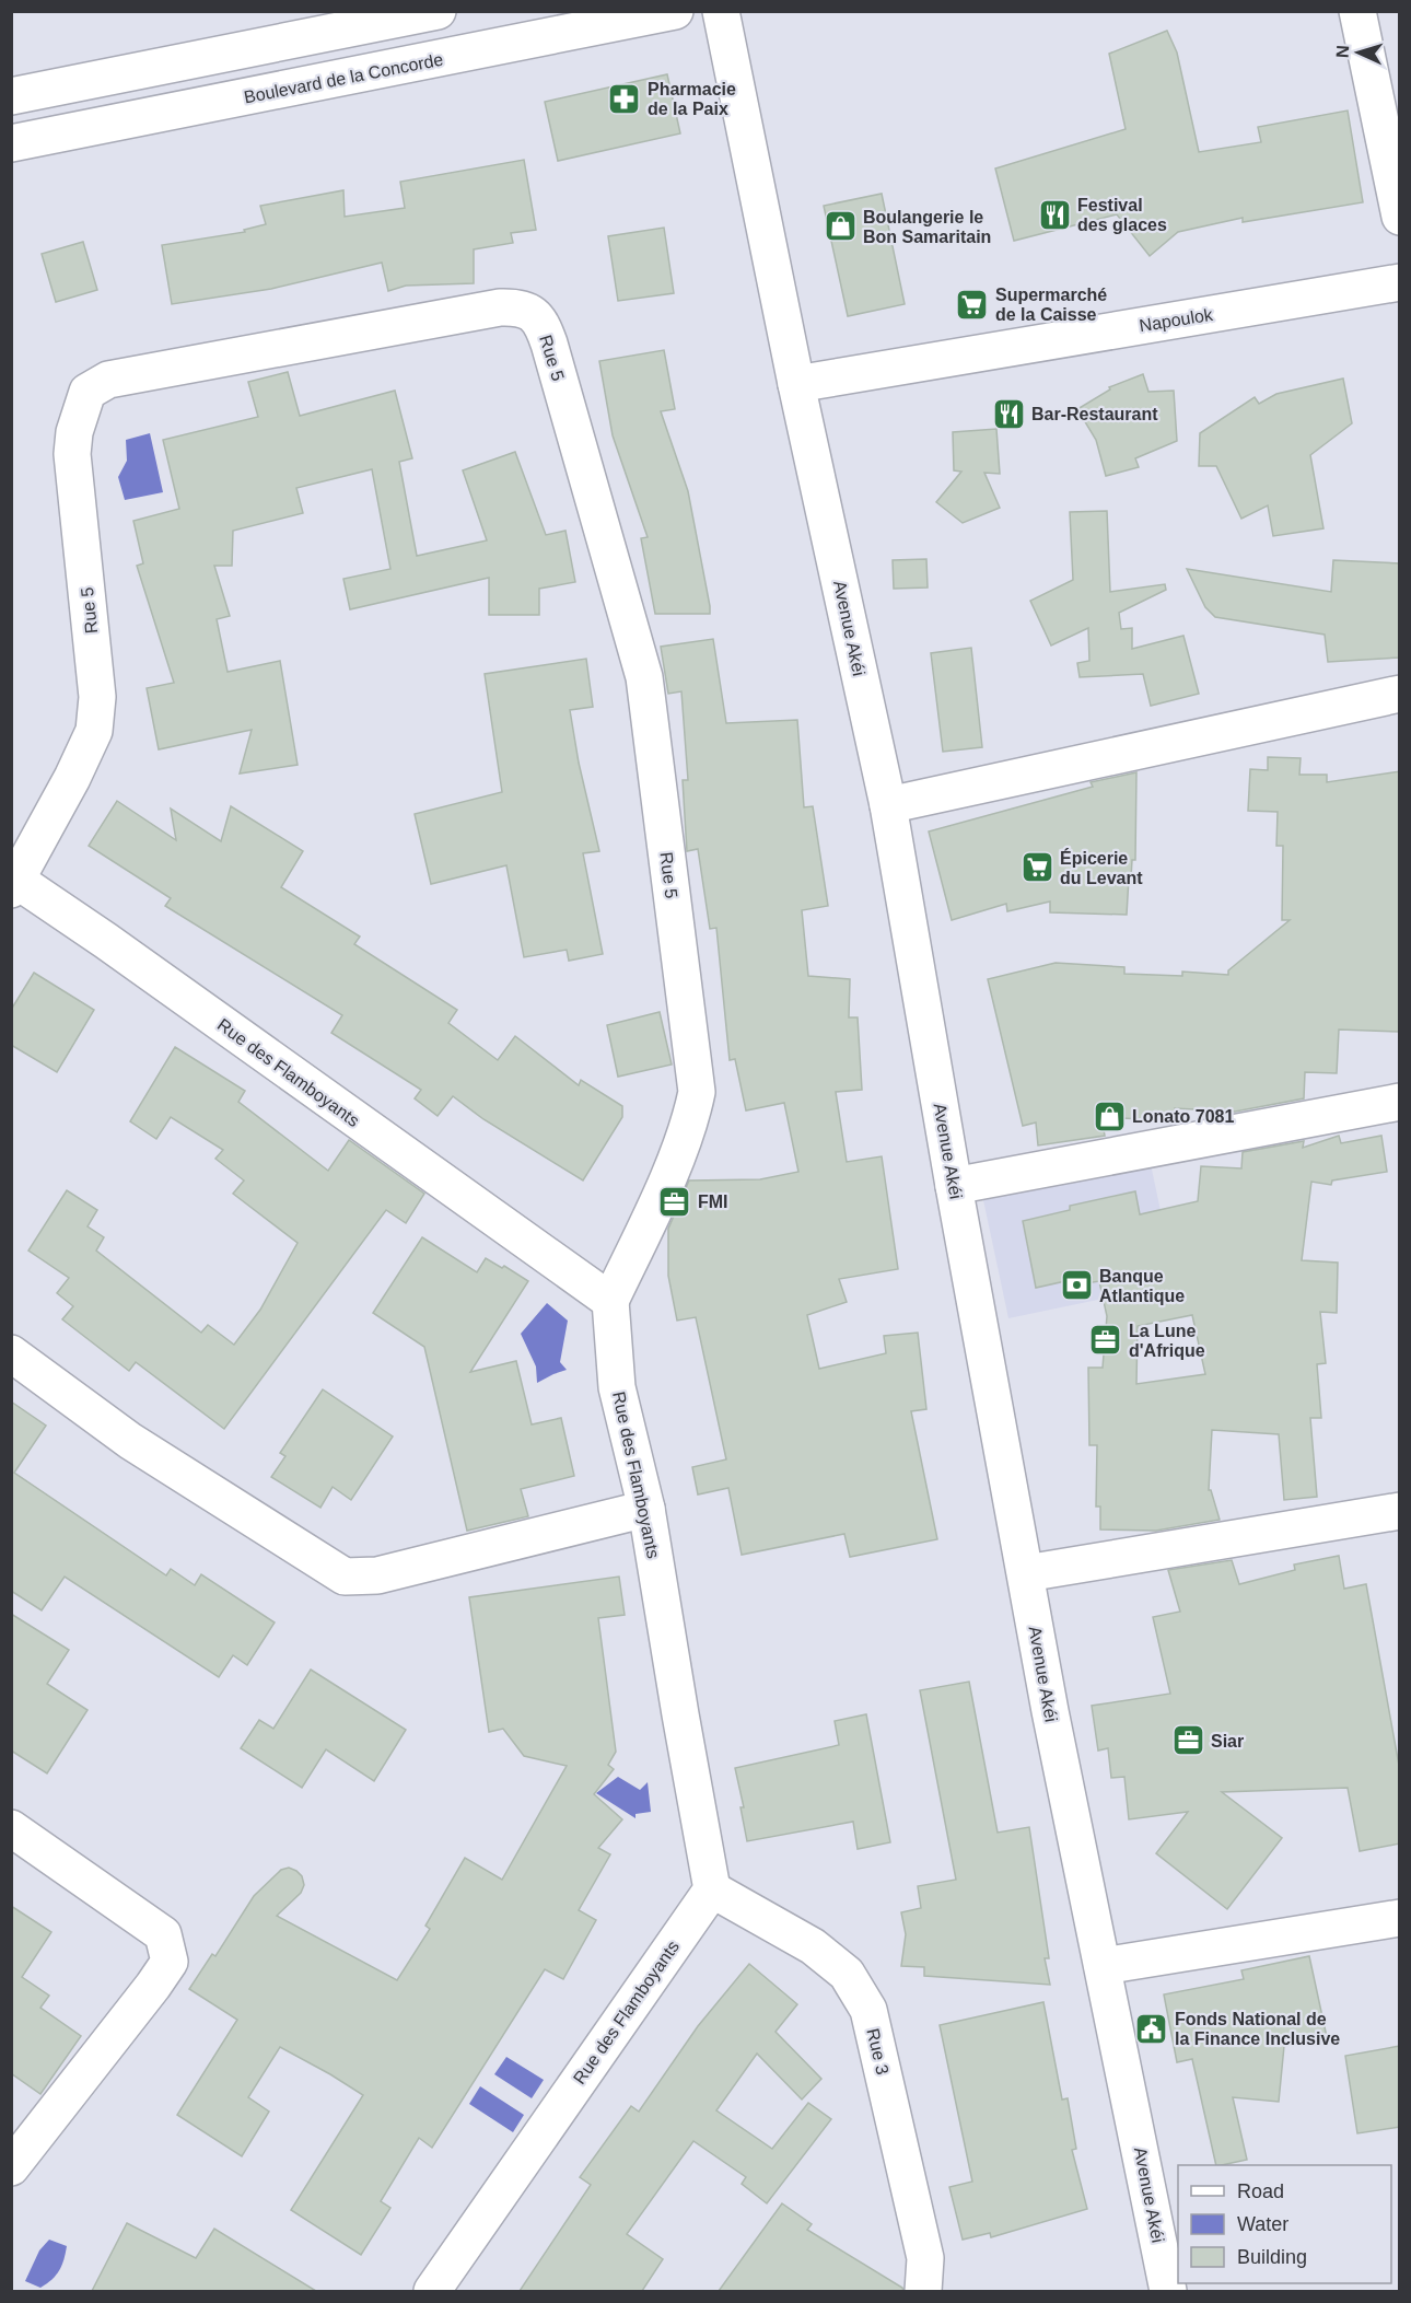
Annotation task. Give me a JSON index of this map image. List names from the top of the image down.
{
  "streets": {
    "street": [
      "Boulevard de la Concorde",
      "Napoulok",
      "Rue 5",
      "Avenue Akéi",
      "Rue des Flamboyants",
      "Rue 3"
    ]
  },
  "crossings": [
    ["Napoulok", "Avenue Akéi"],
    ["Rue 5", "Rue des Flamboyants"],
    ["Rue des Flamboyants", "Rue 3"]
  ],
  "places": {
    "pharmacy": ["Pharmacie de la Paix"],
    "restaurant": ["Festival des glaces", "Bar-Restaurant"],
    "shop": ["Boulangerie le Bon Samaritain", "Lonato 7081"],
    "supermarket": ["Supermarché de la Caisse", "Épicerie du Levant"],
    "office": ["FMI", "La Lune d'Afrique", "Siar"],
    "bank": ["Banque Atlantique"],
    "public building": ["Fonds National de la Finance Inclusive"]
  },
  "legend": ["Road", "Water", "Building"],
  "north": "left"
}
